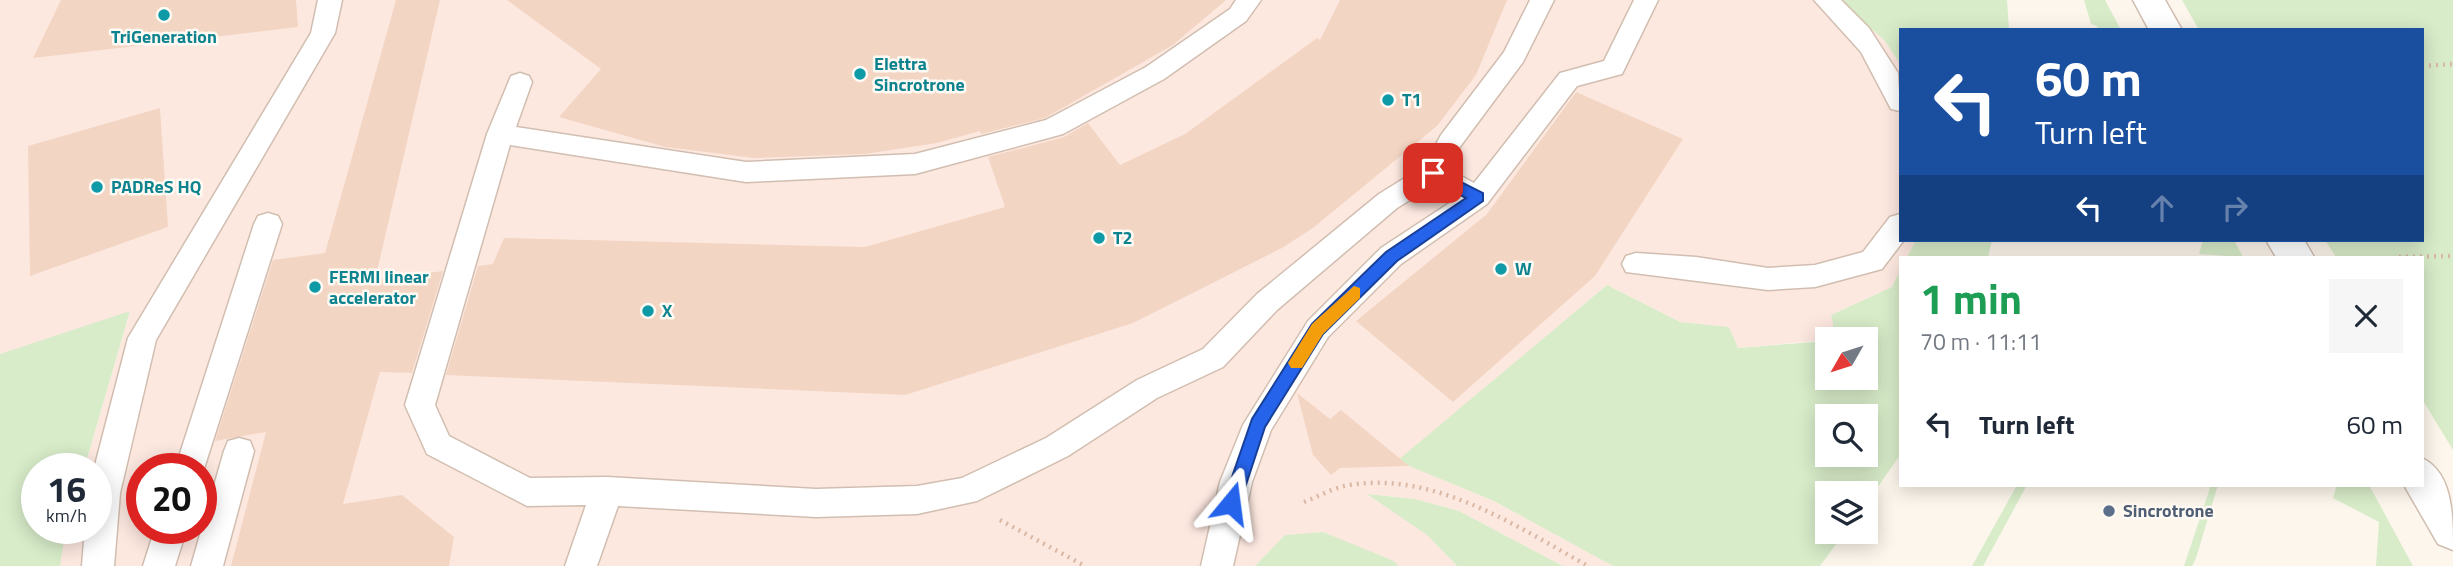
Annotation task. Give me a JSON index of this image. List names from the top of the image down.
{
  "places": [
    "TriGeneration",
    "Elettra Sincrotrone",
    "T1",
    "PADReS HQ",
    "T2",
    "W",
    "FERMI linear accelerator",
    "X",
    "Sincrotrone"
  ],
  "north": "bottom left",
  "page": {
    "turn": ["60 m", "Turn left"],
    "heading": ["1 min", "70 m · 11:11"],
    "list": [
      {
        "name": "Turn left",
        "value": "60 m"
      }
    ],
    "speed": "16 km/h",
    "limit": "20"
  }
}
